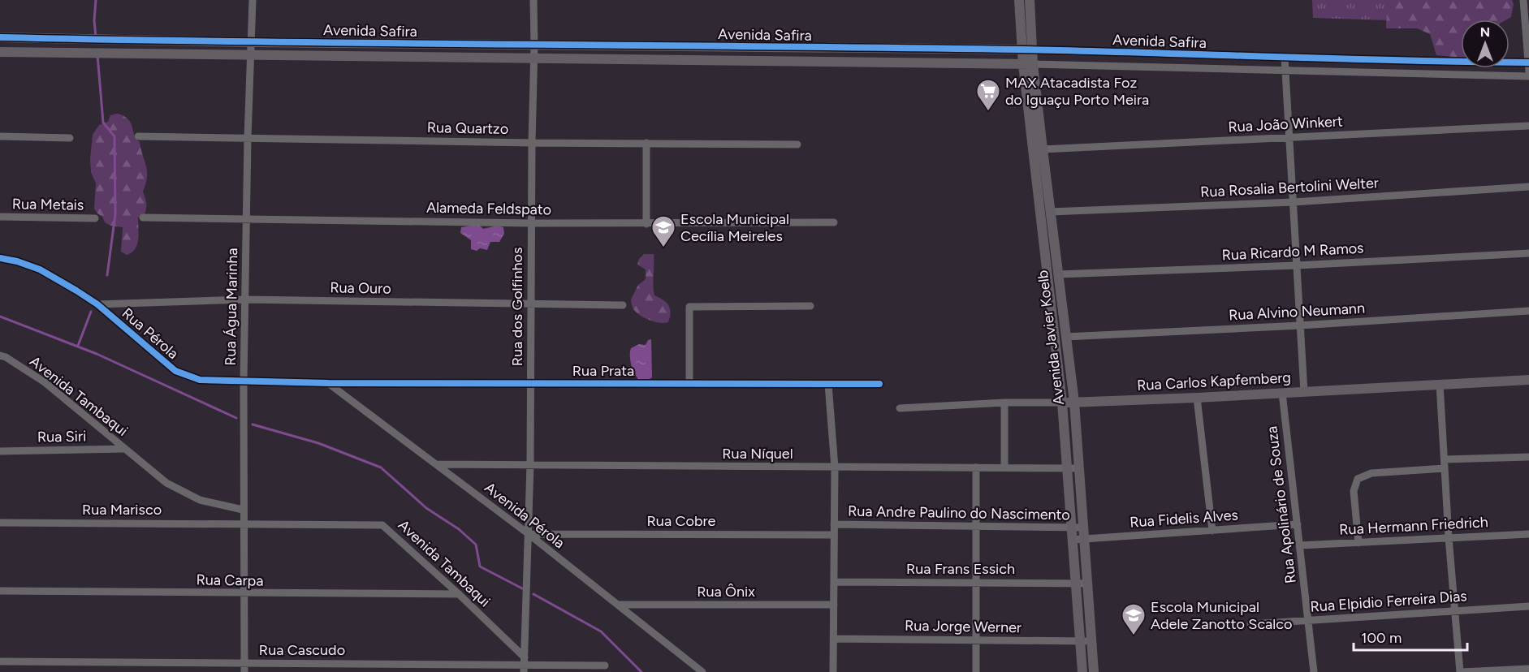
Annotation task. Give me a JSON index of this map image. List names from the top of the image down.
{
  "streets": {
    "street": [
      "Avenida Safira",
      "Rua João Winkert",
      "Rua Quartzo",
      "Rua Rosalia Bertolini Welter",
      "Rua Metais",
      "Alameda Feldspato",
      "Rua Ricardo M Ramos",
      "Rua Ouro",
      "Rua Água Marinha",
      "Rua dos Golfinhos",
      "Rua Alvino Neumann",
      "Rua Pérola",
      "Avenida Javier Koelb",
      "Rua Prata",
      "Rua Carlos Kapfemberg",
      "Avenida Tambaqui",
      "Rua Siri",
      "Rua Níquel",
      "Rua Apolinário de Souza",
      "Rua Marisco",
      "Rua Andre Paulino do Nascimento",
      "Avenida Pérola",
      "Rua Fidelis Alves",
      "Rua Cobre",
      "Rua Hermann Friedrich",
      "Rua Frans Essich",
      "Rua Carpa",
      "Rua Ônix",
      "Rua Elpidio Ferreira Dias",
      "Rua Jorge Werner",
      "Rua Cascudo"
    ]
  },
  "crossings": [
    ["Avenida Safira", "Rua Água Marinha"],
    ["Avenida Safira", "Rua dos Golfinhos"],
    ["Avenida Safira", "Avenida Javier Koelb"],
    ["Rua João Winkert", "Avenida Javier Koelb"],
    ["Rua Quartzo", "Rua Água Marinha"],
    ["Rua Quartzo", "Rua dos Golfinhos"],
    ["Rua Rosalia Bertolini Welter", "Avenida Javier Koelb"],
    ["Alameda Feldspato", "Rua Água Marinha"],
    ["Alameda Feldspato", "Rua dos Golfinhos"],
    ["Rua Ricardo M Ramos", "Avenida Javier Koelb"],
    ["Rua Ouro", "Rua Água Marinha"],
    ["Rua Ouro", "Rua dos Golfinhos"],
    ["Rua Ouro", "Rua Pérola"],
    ["Rua Água Marinha", "Rua Pérola"],
    ["Rua Água Marinha", "Avenida Tambaqui"],
    ["Rua Água Marinha", "Rua Marisco"],
    ["Rua Água Marinha", "Rua Carpa"],
    ["Rua Água Marinha", "Rua Cascudo"],
    ["Rua dos Golfinhos", "Rua Prata"],
    ["Rua dos Golfinhos", "Avenida Tambaqui"],
    ["Rua dos Golfinhos", "Rua Níquel"],
    ["Rua dos Golfinhos", "Avenida Pérola"],
    ["Rua dos Golfinhos", "Rua Cobre"],
    ["Rua dos Golfinhos", "Rua Cascudo"],
    ["Rua Alvino Neumann", "Avenida Javier Koelb"],
    ["Rua Pérola", "Rua Prata"],
    ["Rua Pérola", "Avenida Pérola"],
    ["Avenida Javier Koelb", "Rua Carlos Kapfemberg"],
    ["Avenida Javier Koelb", "Rua Níquel"],
    ["Avenida Javier Koelb", "Rua Andre Paulino do Nascimento"],
    ["Avenida Javier Koelb", "Rua Fidelis Alves"],
    ["Avenida Javier Koelb", "Rua Frans Essich"],
    ["Avenida Javier Koelb", "Rua Jorge Werner"],
    ["Rua Prata", "Avenida Pérola"],
    ["Rua Carlos Kapfemberg", "Rua Apolinário de Souza"],
    ["Avenida Tambaqui", "Rua Siri"],
    ["Avenida Tambaqui", "Rua Marisco"],
    ["Avenida Tambaqui", "Rua Carpa"],
    ["Avenida Tambaqui", "Rua Cascudo"],
    ["Rua Níquel", "Avenida Pérola"],
    ["Rua Apolinário de Souza", "Rua Fidelis Alves"],
    ["Rua Apolinário de Souza", "Rua Hermann Friedrich"],
    ["Rua Apolinário de Souza", "Rua Elpidio Ferreira Dias"],
    ["Avenida Pérola", "Rua Cobre"],
    ["Avenida Pérola", "Rua Ônix"]
  ],
  "places": {
    "supermarket": ["MAX Atacadista Foz do Iguaçu Porto Meira"],
    "school or university": ["Escola Municipal Cecília Meireles", "Escola Municipal Adele Zanotto Scalco"]
  },
  "scale_bar": "100 m",
  "north": "top"
}
